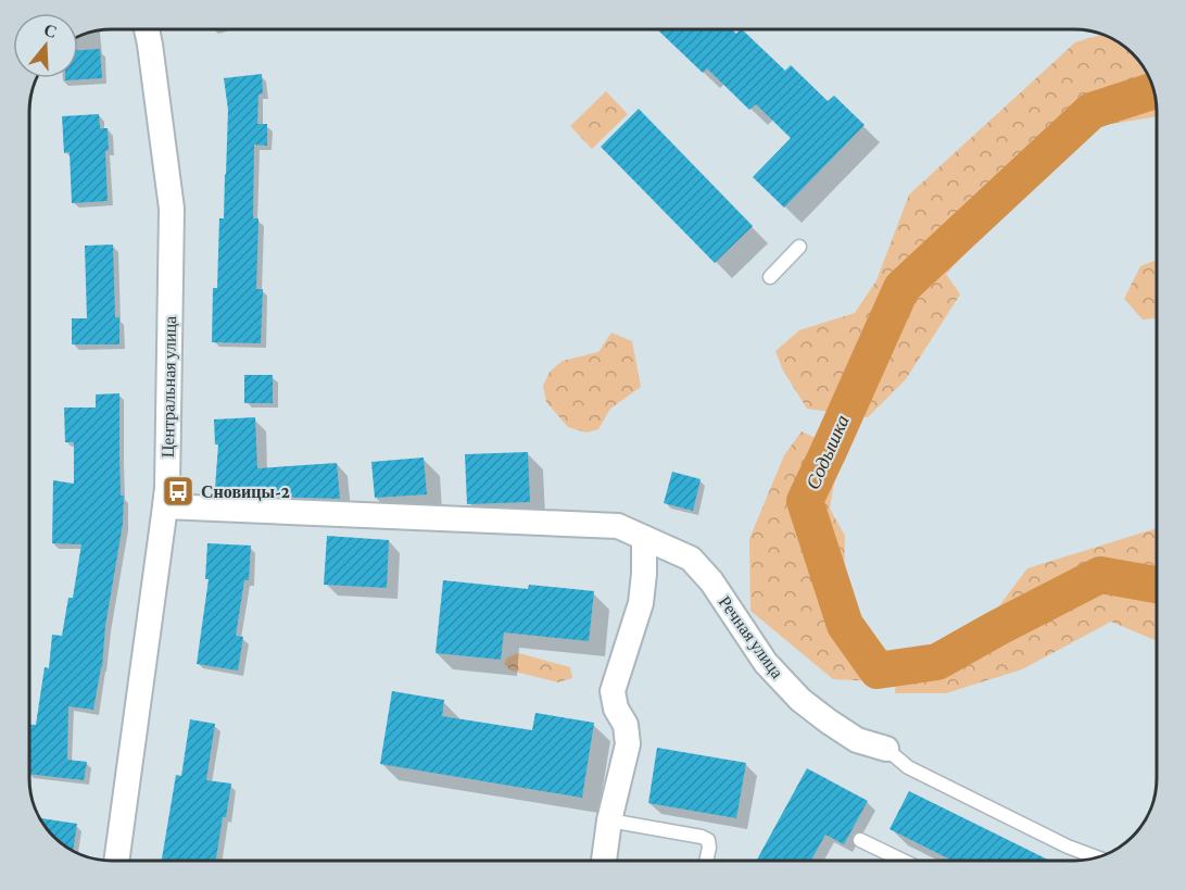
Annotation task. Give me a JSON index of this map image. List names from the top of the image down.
{
  "streets": {
    "street": ["Центральная улица", "Речная улица"]
  },
  "crossings": [
    ["Центральная улица", "Речная улица"]
  ],
  "water": ["Содышка"],
  "places": {
    "bus stop": ["Сновицы-2"]
  },
  "north": "top"
}
